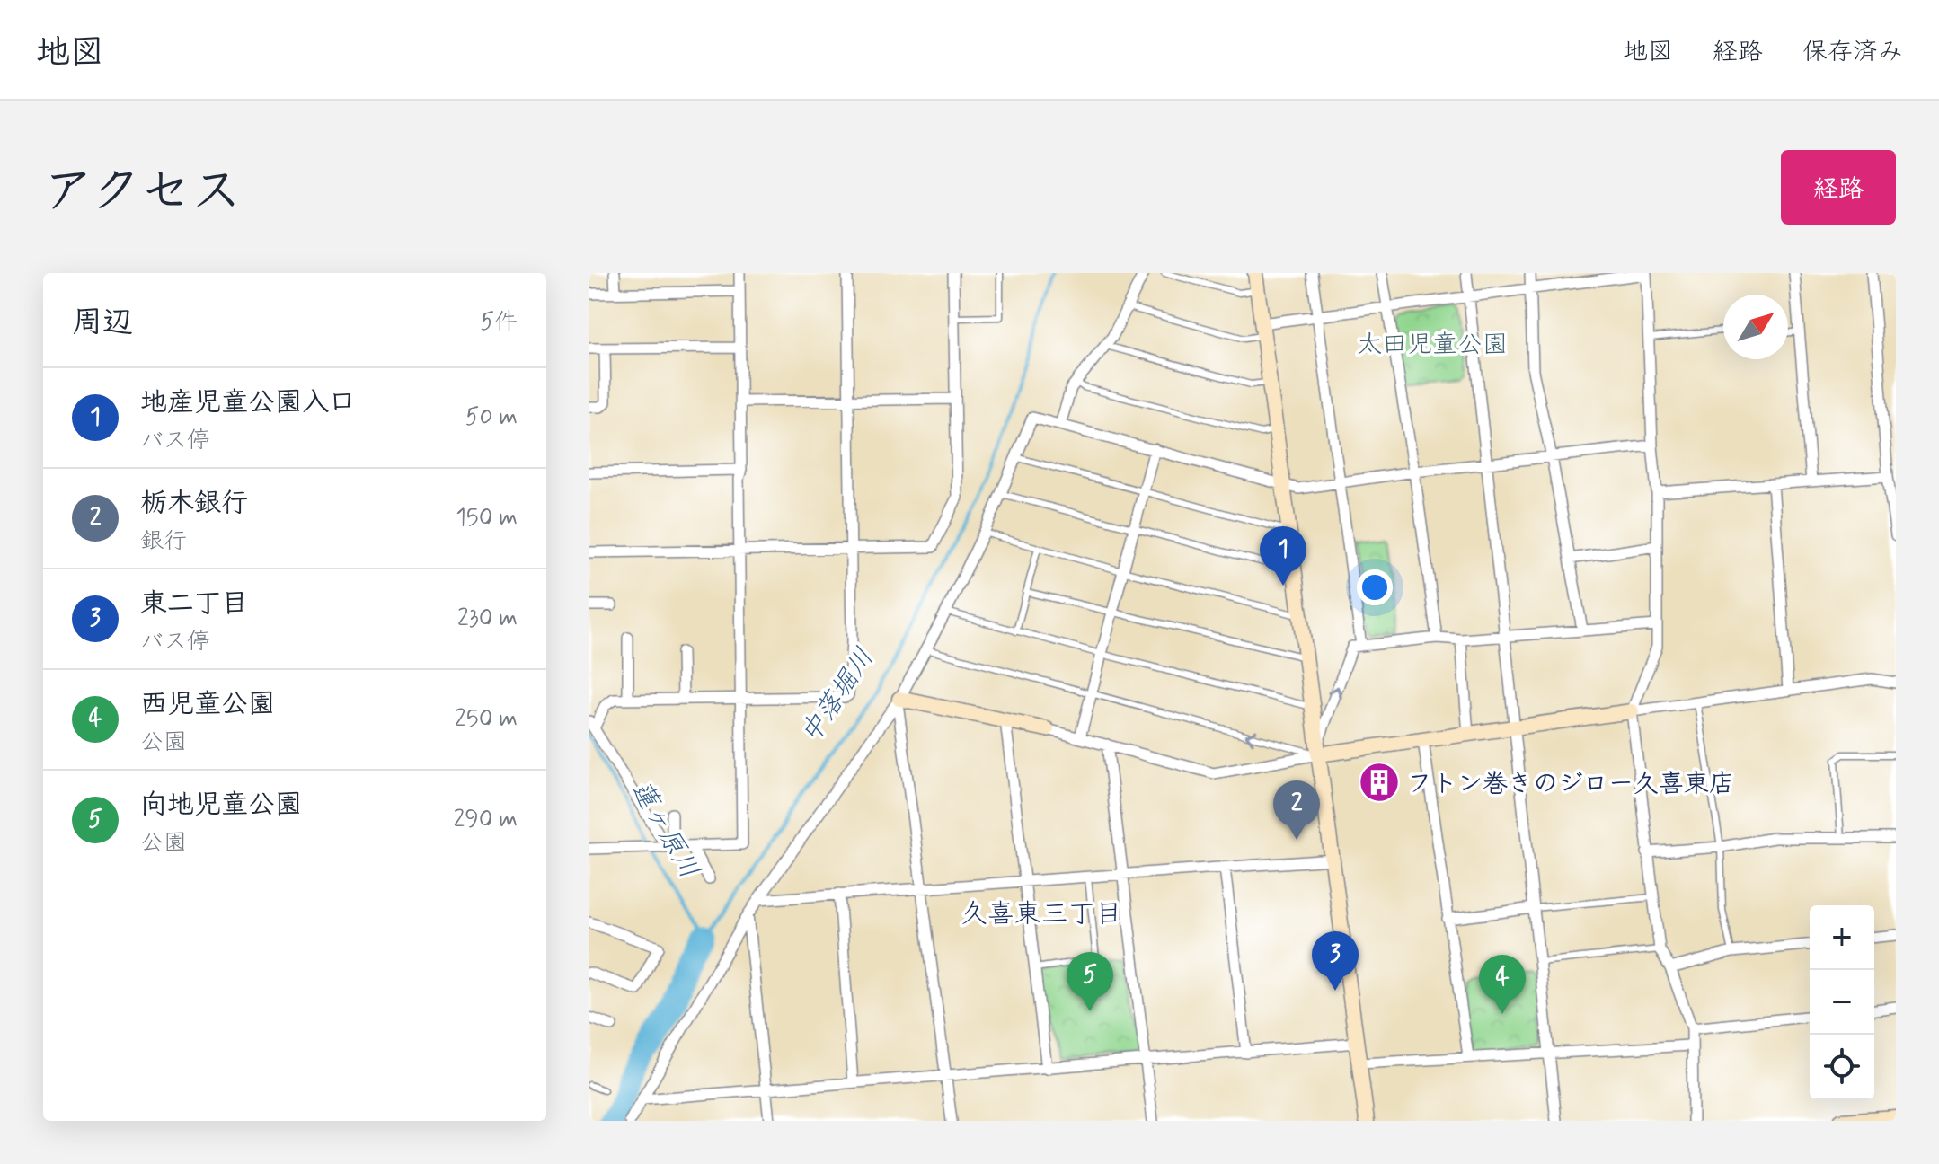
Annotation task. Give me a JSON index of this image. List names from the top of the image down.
{
  "districts": ["久喜東三丁目"],
  "water": ["中落堀川", "蓮ヶ原川"],
  "parks": ["太田児童公園"],
  "places": {
    "building": ["フトン巻きのジロー久喜東店"]
  },
  "north": "top right",
  "page": {
    "header": "地図",
    "nav": ["地図", "経路", "保存済み"],
    "title": "アクセス",
    "buttons": "経路",
    "heading": ["周辺", "5件"],
    "list": [
      {
        "mark": "1",
        "name": "地産児童公園入口",
        "note": "バス停",
        "value": "50 m"
      },
      {
        "mark": "2",
        "name": "栃木銀行",
        "note": "銀行",
        "value": "150 m"
      },
      {
        "mark": "3",
        "name": "東二丁目",
        "note": "バス停",
        "value": "230 m"
      },
      {
        "mark": "4",
        "name": "西児童公園",
        "note": "公園",
        "value": "250 m"
      },
      {
        "mark": "5",
        "name": "向地児童公園",
        "note": "公園",
        "value": "290 m"
      }
    ],
    "pins": [
      "1",
      "2",
      "3",
      "5",
      "4"
    ],
    "map_buttons": ["+", "−"]
  }
}
